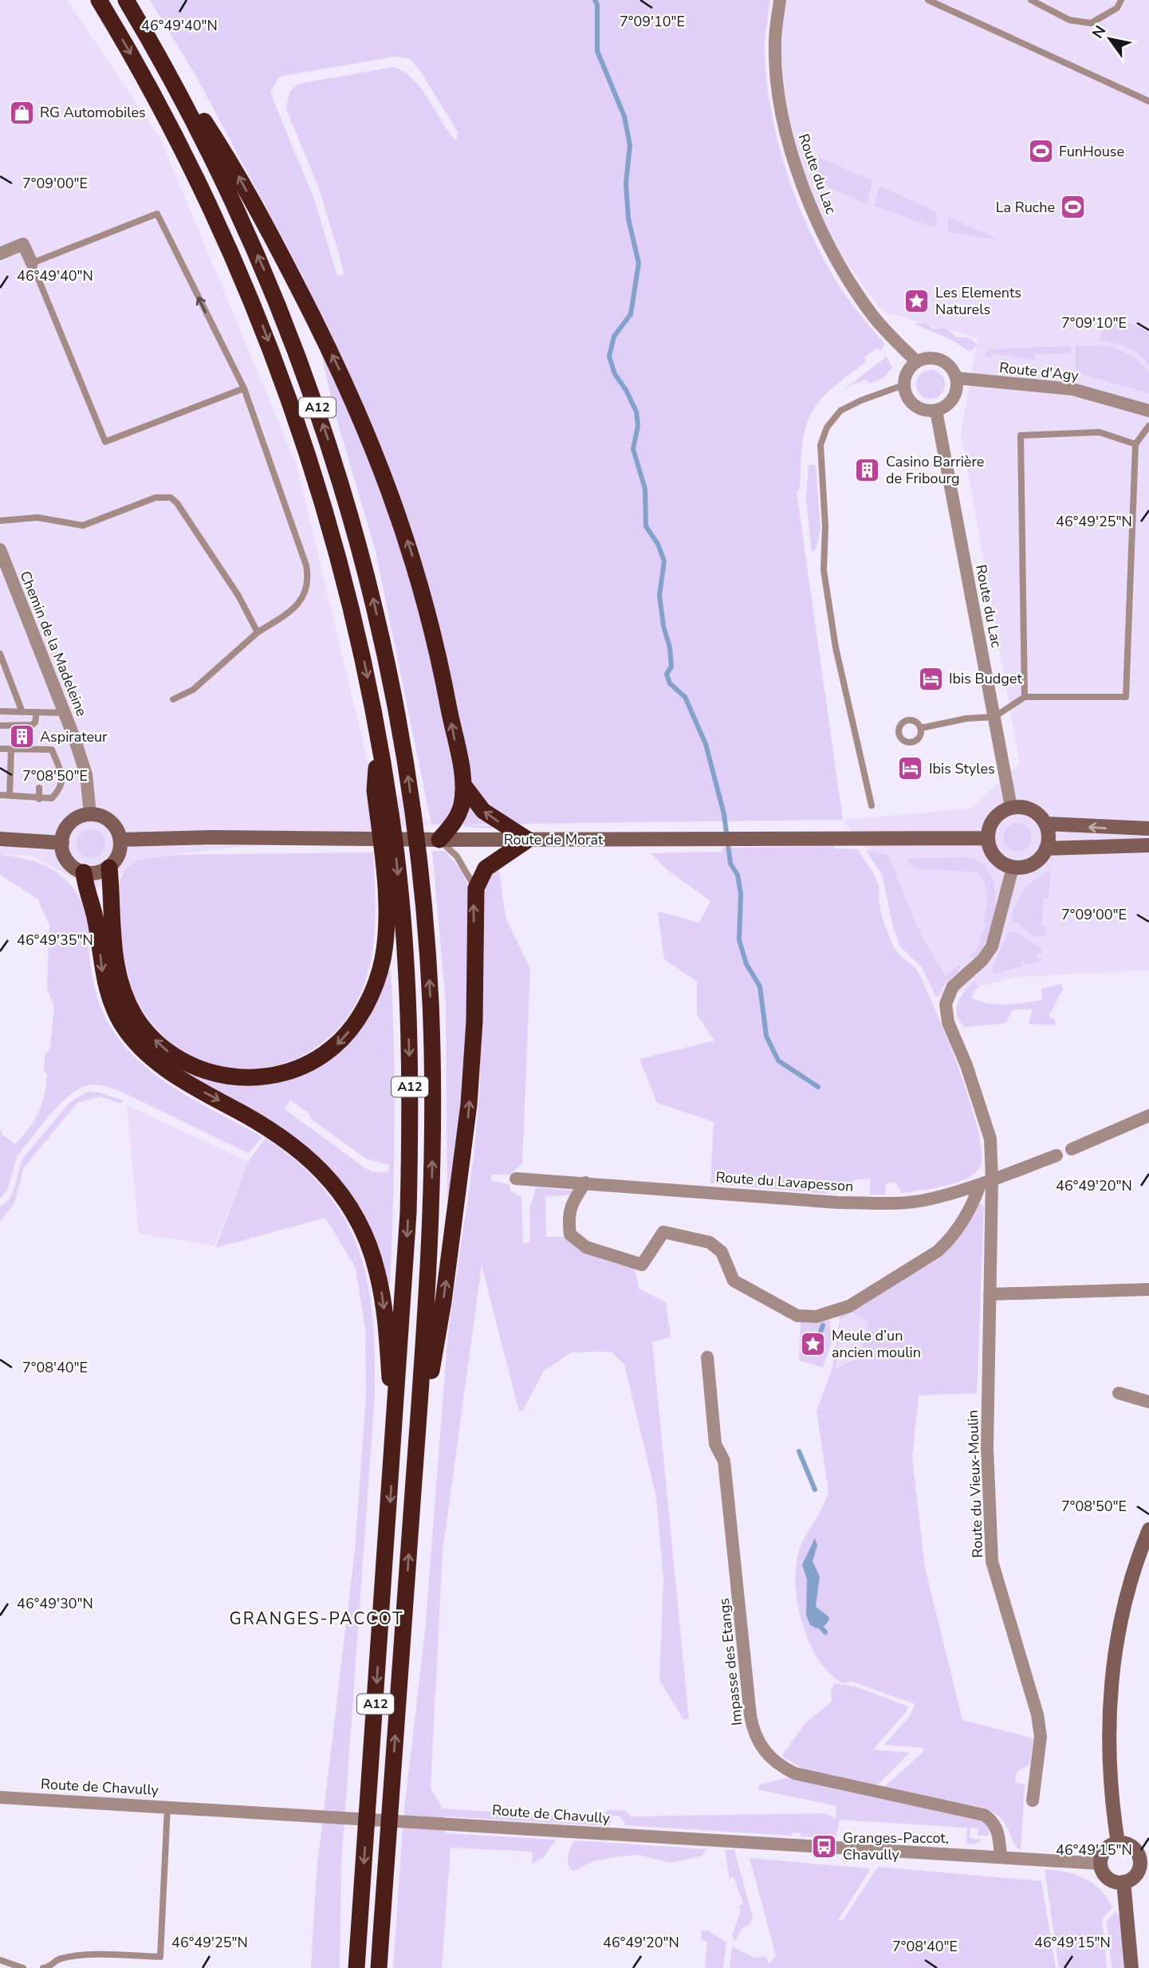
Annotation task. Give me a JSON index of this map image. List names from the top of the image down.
{
  "streets": {
    "highway": ["A12"],
    "main road": ["Route de Morat"],
    "street": [
      "Route du Lac",
      "Route d'Agy",
      "Chemin de la Madeleine",
      "Route du Lavapesson",
      "Route du Vieux-Moulin",
      "Impasse des Etangs",
      "Route de Chavully"
    ]
  },
  "crossings": [
    ["Route du Lac", "Route d'Agy"],
    ["Route du Lac", "Route de Morat"],
    ["Route du Lac", "Route du Vieux-Moulin"],
    ["Chemin de la Madeleine", "Route de Morat"],
    ["Route de Morat", "Route du Vieux-Moulin"],
    ["Route du Lavapesson", "Route du Vieux-Moulin"],
    ["Impasse des Etangs", "Route de Chavully"]
  ],
  "districts": ["GRANGES-PACCOT"],
  "places": {
    "shop": ["RG Automobiles"],
    "sports": ["FunHouse", "La Ruche"],
    "place": ["Les Elements Naturels", "Meule d’un ancien moulin"],
    "building": ["Casino Barrière de Fribourg", "Aspirateur"],
    "hotel": ["Ibis Budget", "Ibis Styles"],
    "bus stop": ["Granges-Paccot, Chavully"]
  },
  "north": "top left",
  "coordinates": [
    "7°09'10\"E",
    "46°49'40\"N",
    "7°09'00\"E",
    "46°49'25\"N",
    "7°08'50\"E",
    "46°49'35\"N",
    "46°49'20\"N",
    "7°08'40\"E",
    "46°49'30\"N",
    "46°49'15\"N"
  ]
}
